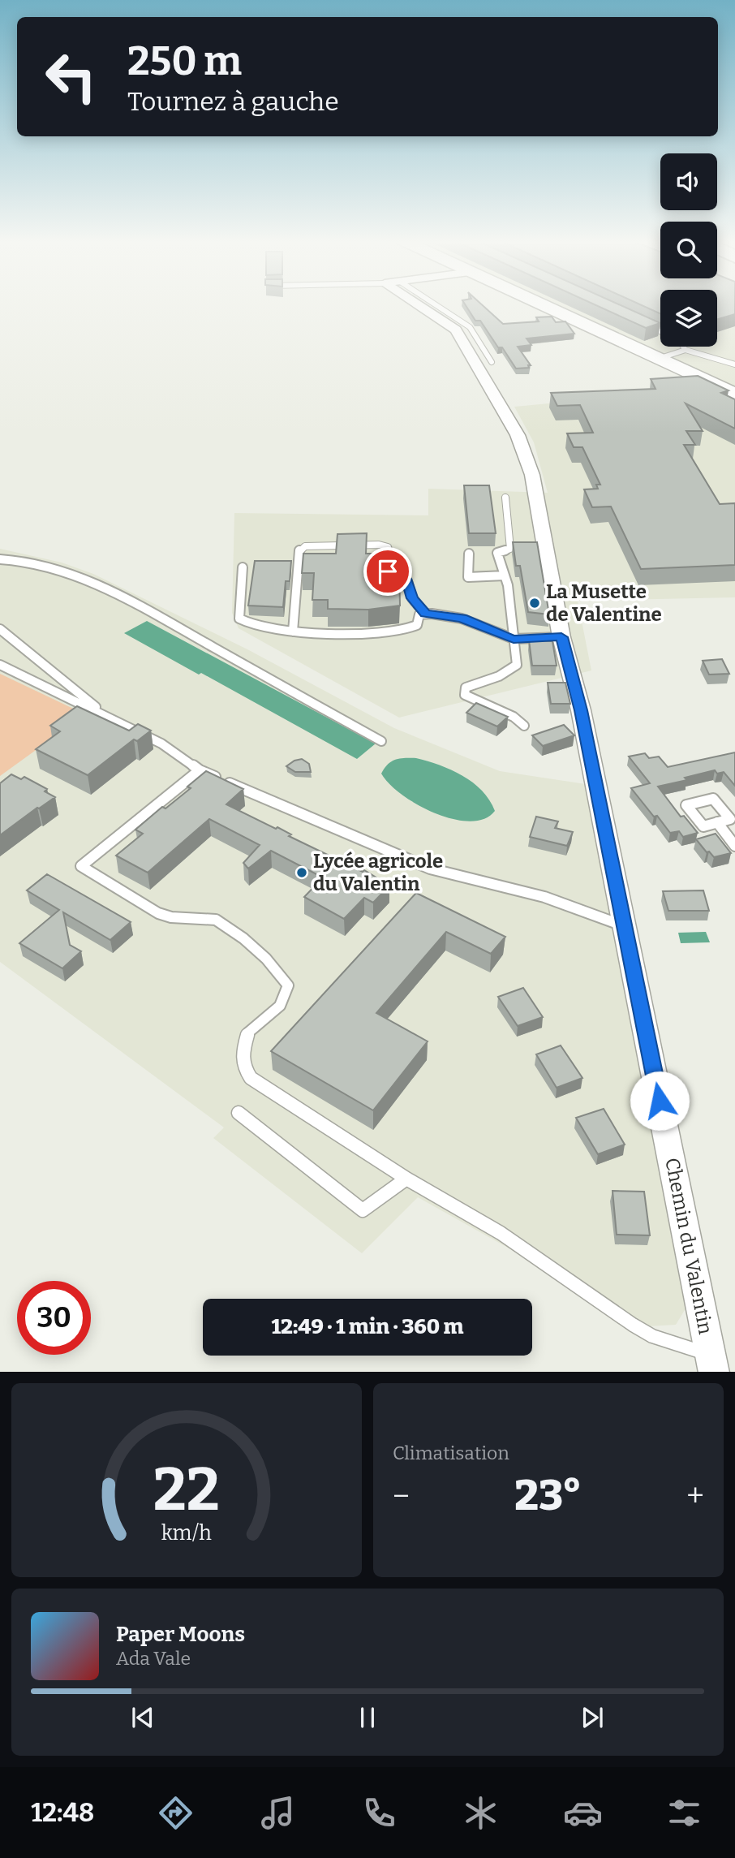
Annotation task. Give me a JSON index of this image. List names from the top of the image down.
{
  "streets": {
    "street": ["Chemin du Valentin"]
  },
  "places": ["La Musette de Valentine", "Lycée agricole du Valentin"],
  "page": {
    "turn": ["250 m", "Tournez à gauche"],
    "limit": "30",
    "trip": "12:49 · 1 min · 360 m",
    "tile": "Climatisation",
    "heat": ["−", "23°", "+"],
    "song": ["Paper Moons", "Ada Vale"],
    "tabs": "12:48",
    "gauge": ["22", "km/h"]
  }
}
